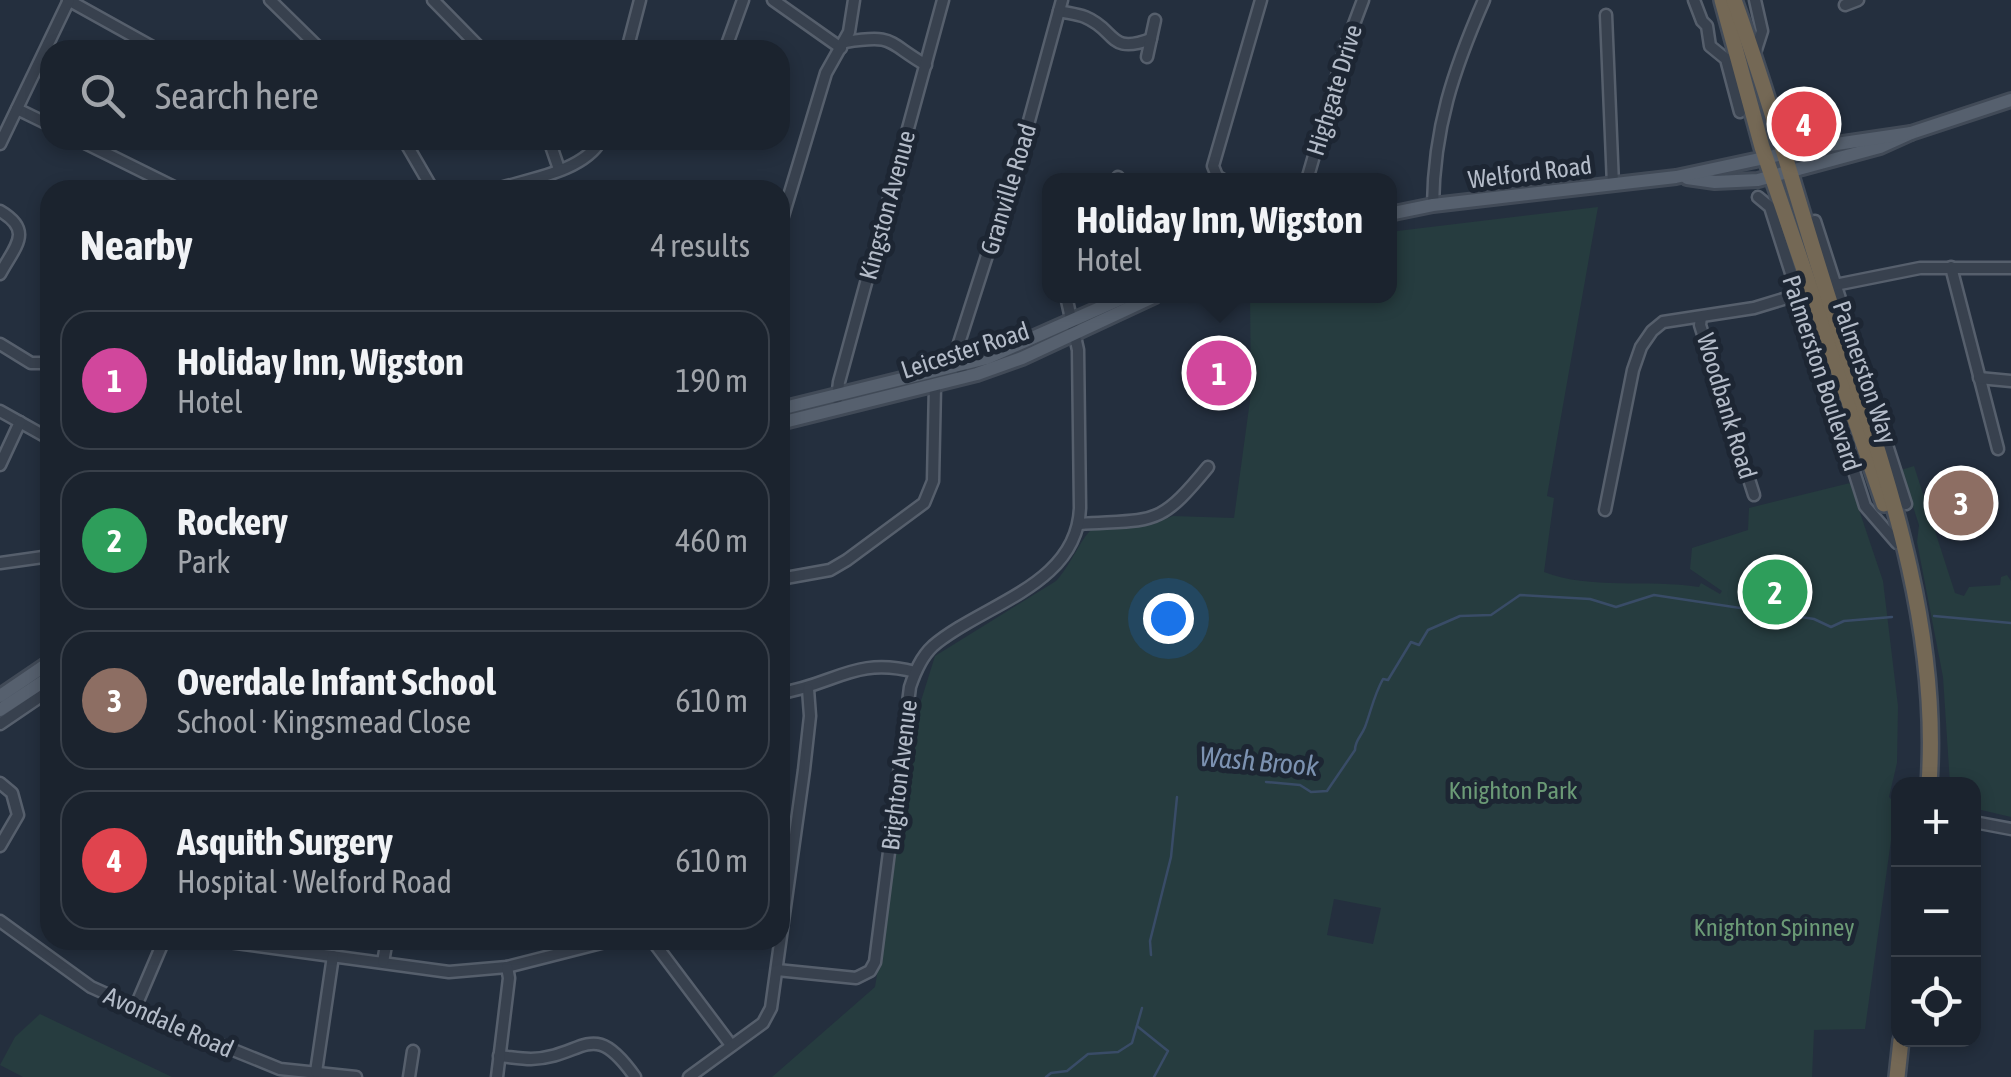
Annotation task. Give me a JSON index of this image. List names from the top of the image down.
{
  "streets": {
    "highway": ["Palmerston Way"],
    "main road": ["Welford Road", "Leicester Road"],
    "street": [
      "Highgate Drive",
      "Granville Road",
      "Kingston Avenue",
      "Palmerston Boulevard",
      "Woodbank Road",
      "Brighton Avenue",
      "Avondale Road"
    ]
  },
  "crossings": [
    ["Welford Road", "Palmerston Way"],
    ["Granville Road", "Leicester Road"],
    ["Kingston Avenue", "Leicester Road"],
    ["Palmerston Way", "Palmerston Boulevard"]
  ],
  "water": ["Wash Brook"],
  "parks": ["Knighton Park", "Knighton Spinney"],
  "page": {
    "search": "Search here",
    "pins": [
      "4",
      "1",
      "3",
      "2"
    ],
    "popup": ["Holiday Inn, Wigston", "Hotel"],
    "heading": ["Nearby", "4 results"],
    "list": [
      {
        "mark": "1",
        "name": "Holiday Inn, Wigston",
        "note": "Hotel",
        "value": "190 m"
      },
      {
        "mark": "2",
        "name": "Rockery",
        "note": "Park",
        "value": "460 m"
      },
      {
        "mark": "3",
        "name": "Overdale Infant School",
        "note": "School · Kingsmead Close",
        "value": "610 m"
      },
      {
        "mark": "4",
        "name": "Asquith Surgery",
        "note": "Hospital · Welford Road",
        "value": "610 m"
      }
    ],
    "map_buttons": ["+", "−"]
  }
}
